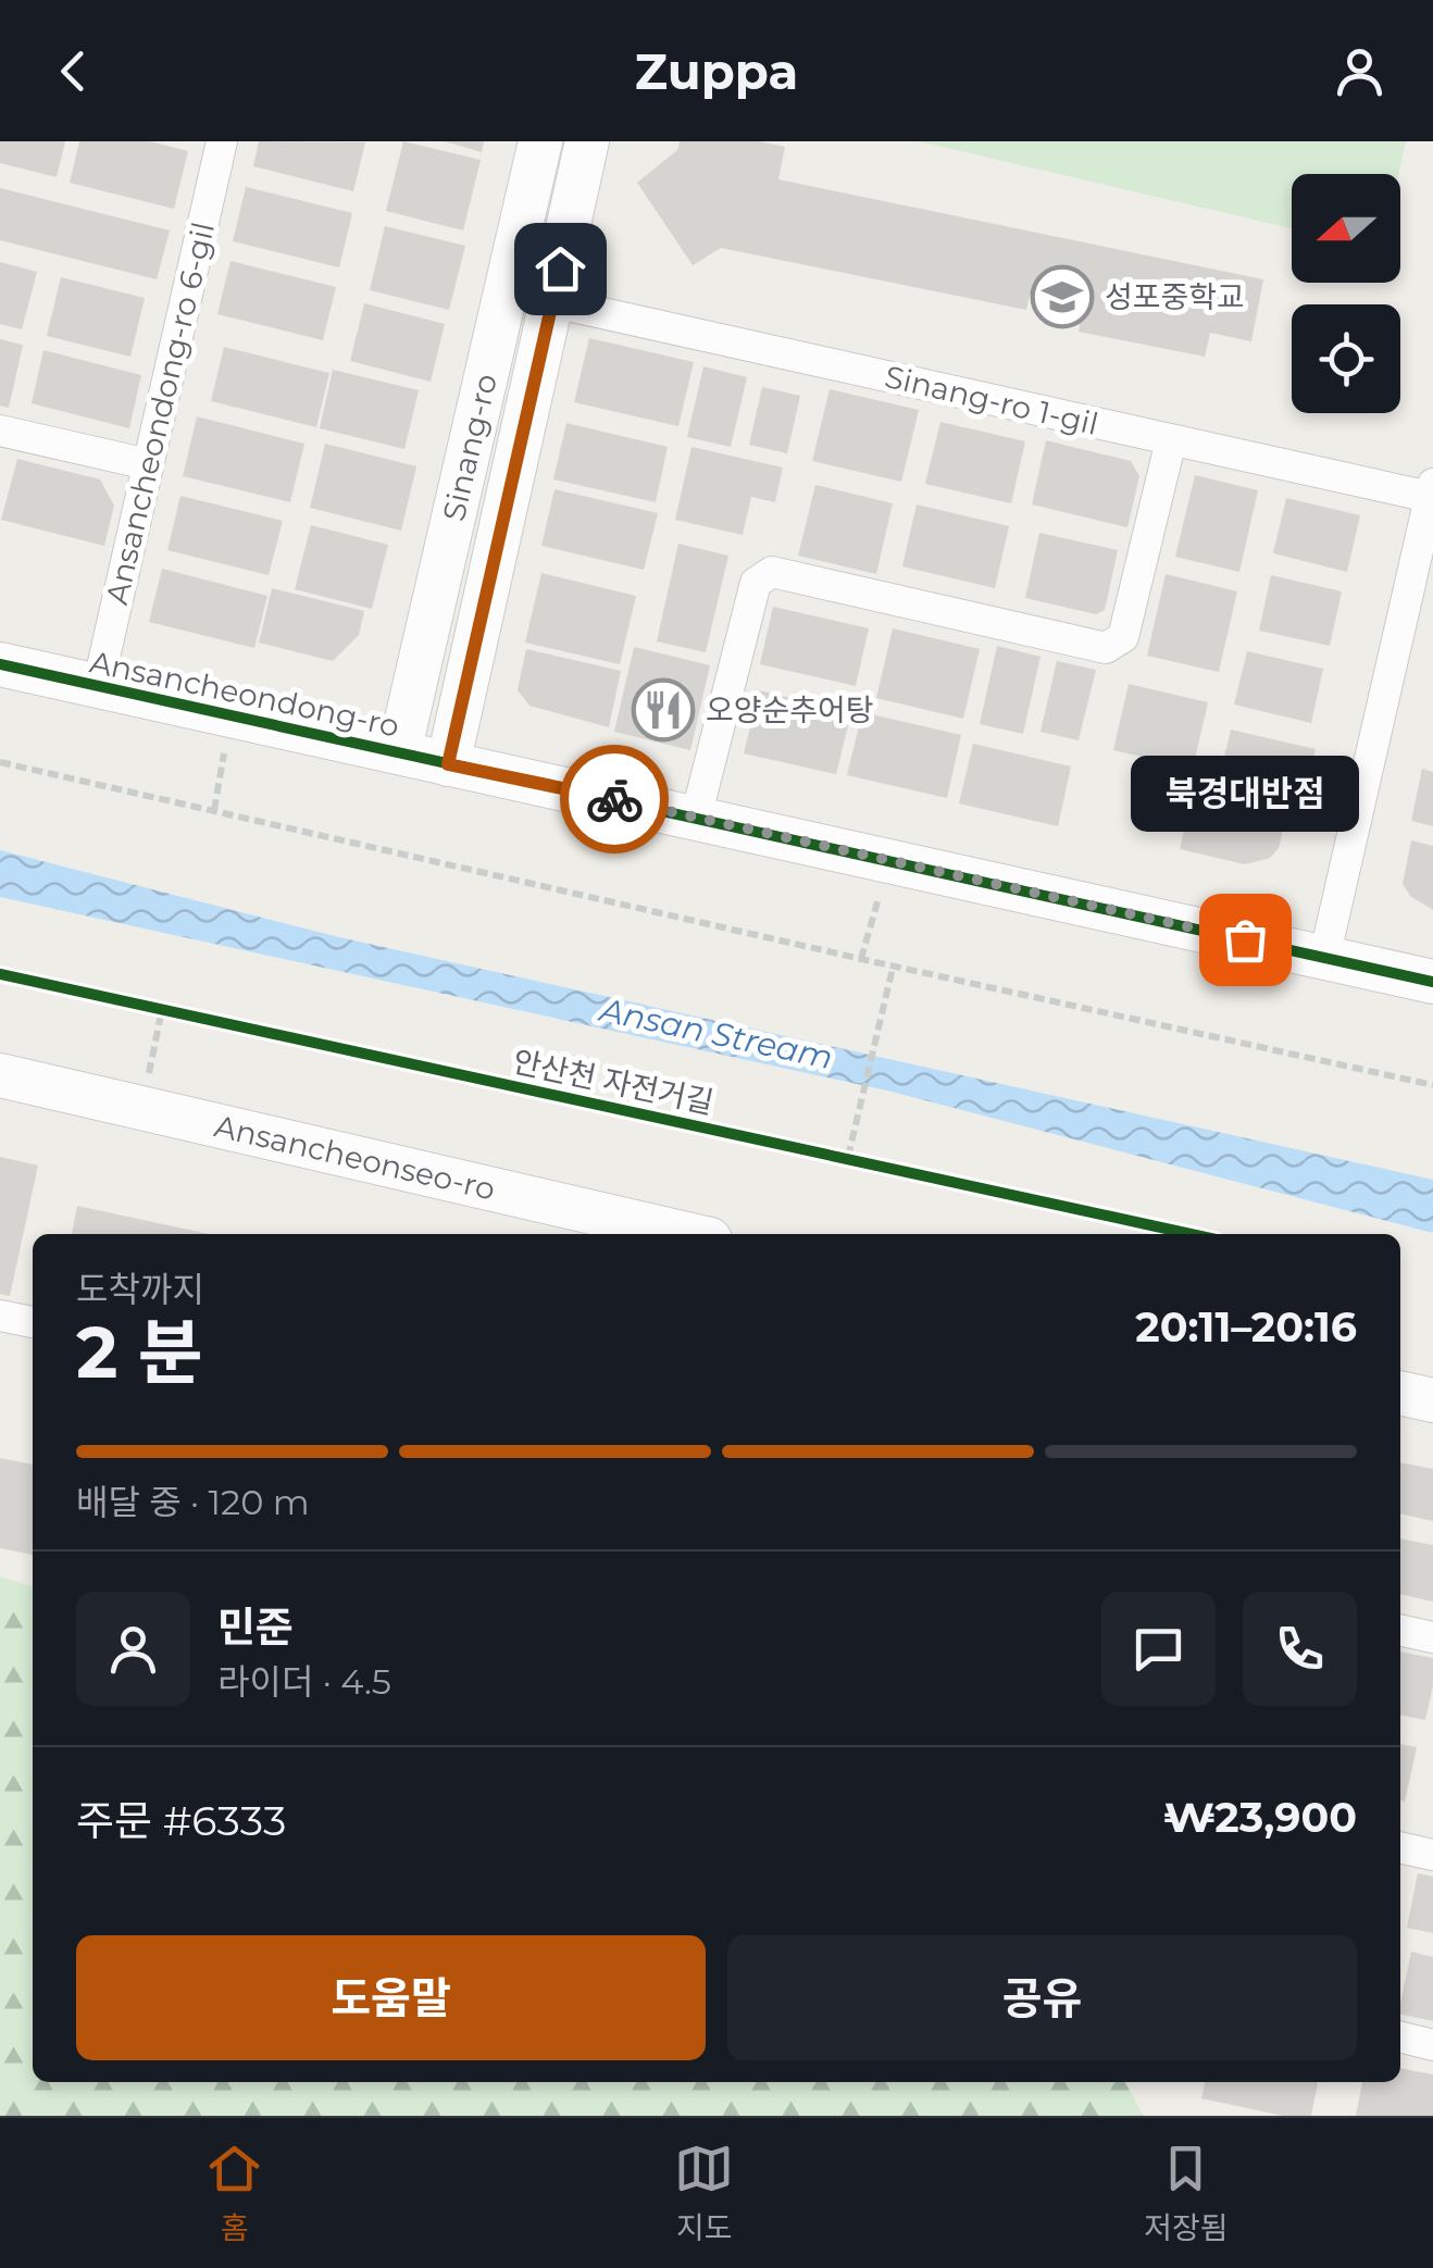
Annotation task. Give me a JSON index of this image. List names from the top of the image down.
{
  "streets": {
    "street": [
      "Sinang-ro 1-gil",
      "Ansancheondong-ro 6-gil",
      "Sinang-ro",
      "Ansancheondong-ro",
      "Ansancheonseo-ro"
    ],
    "cycle path": ["안산천 자전거길"]
  },
  "crossings": [
    ["Sinang-ro 1-gil", "Sinang-ro"],
    ["Ansancheondong-ro 6-gil", "Ansancheondong-ro"],
    ["Sinang-ro", "Ansancheondong-ro"]
  ],
  "water": ["Ansan Stream"],
  "places": {
    "school or university": ["성포중학교"],
    "restaurant": ["오양순추어탕"],
    "other": ["북경대반점"]
  },
  "north": "left",
  "page": {
    "header": "Zuppa",
    "bubble": "북경대반점",
    "heading": ["2 분", "도착까지", "20:11–20:16"],
    "panel": [
      "민준",
      "라이더 · 4.5",
      "주문 #6333",
      "₩23,900"
    ],
    "bar": "배달 중 · 120 m",
    "buttons": ["도움말", "공유"],
    "tabs": ["홈", "지도", "저장됨"]
  }
}
